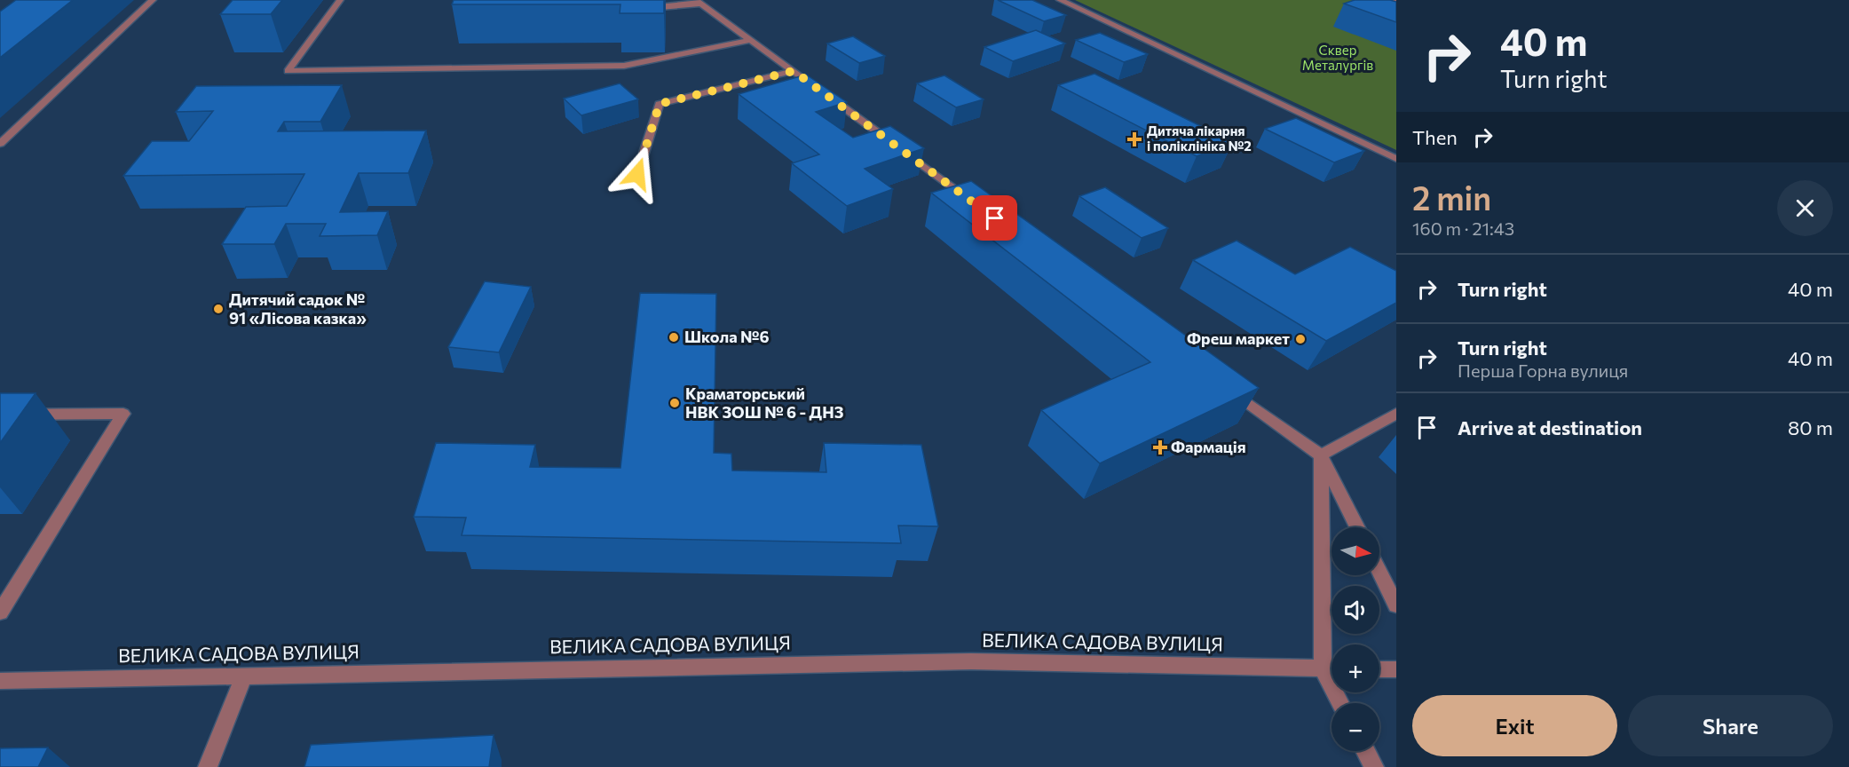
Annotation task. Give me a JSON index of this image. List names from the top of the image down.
{
  "streets": {
    "street": ["ВЕЛИКА САДОВА ВУЛИЦЯ"]
  },
  "parks": ["Сквер Металургів"],
  "places": {
    "health": ["Дитяча лікарня і поліклініка №2", "Фармація"],
    "other": [
      "Дитячий садок № 91 «Лісова казка»",
      "Школа №6",
      "Фреш маркет",
      "Краматорський НВК ЗОШ № 6 - ДНЗ"
    ]
  },
  "north": "right",
  "page": {
    "turn": ["40 m", "Turn right"],
    "then": "Then",
    "heading": ["2 min", "160 m · 21:43"],
    "list": [
      {
        "name": "Turn right",
        "value": "40 m"
      },
      {
        "name": "Turn right",
        "note": "Перша Горна вулиця",
        "value": "40 m"
      },
      {
        "name": "Arrive at destination",
        "value": "80 m"
      }
    ],
    "map_buttons": ["+", "−"],
    "buttons": ["Exit", "Share"]
  }
}
